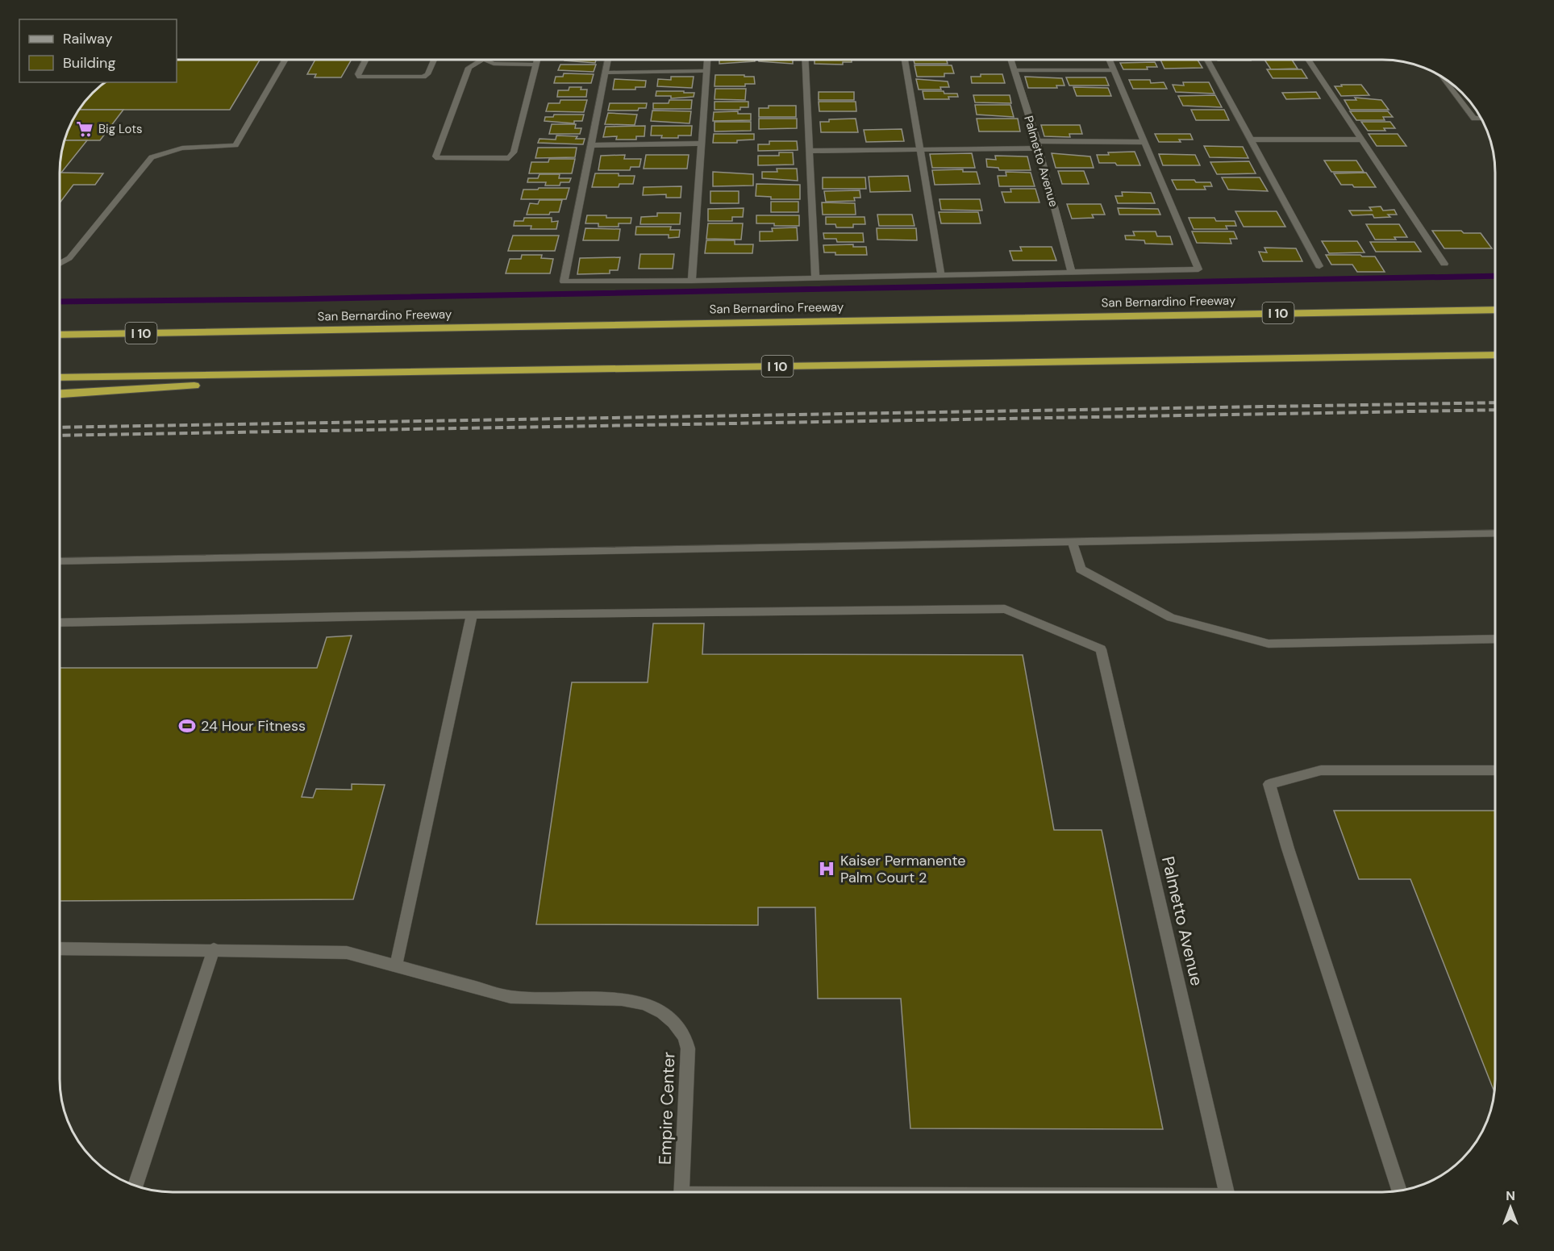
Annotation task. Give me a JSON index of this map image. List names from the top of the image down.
{
  "streets": {
    "highway": ["San Bernardino Freeway", "I 10"],
    "lane": ["Palmetto Avenue", "Empire Center"]
  },
  "places": {
    "supermarket": ["Big Lots"],
    "sports": ["24 Hour Fitness"],
    "hospital": ["Kaiser Permanente Palm Court 2"]
  },
  "legend": ["Railway", "Building"],
  "north": "top"
}
